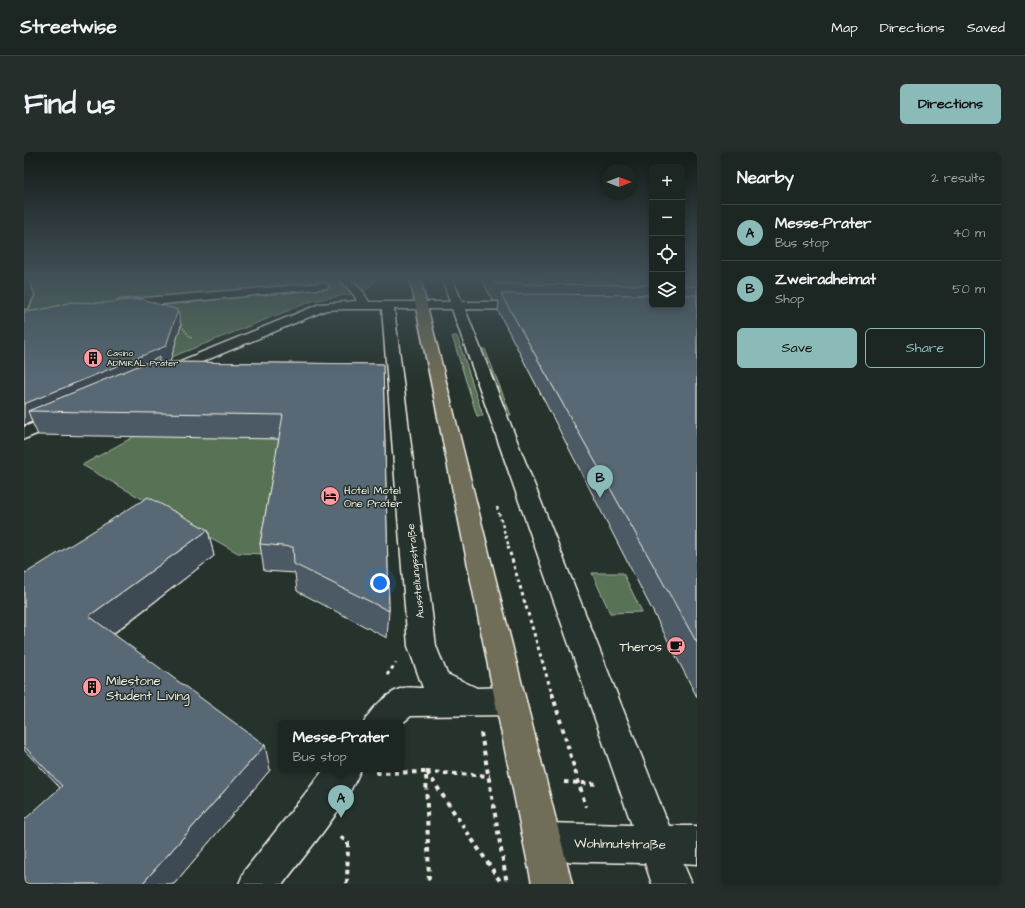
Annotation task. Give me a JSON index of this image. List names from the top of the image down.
{
  "streets": {
    "street": ["Ausstellungsstraße", "Wohlmutstraße"]
  },
  "places": {
    "building": ["Casino ADMIRAL Prater", "Milestone Student Living"],
    "hotel": ["Hotel Motel One Prater"],
    "cafe": ["Theros"]
  },
  "north": "right",
  "page": {
    "header": "Streetwise",
    "nav": ["Map", "Directions", "Saved"],
    "buttons": [
      "Directions",
      ["Save", "Share"]
    ],
    "title": "Find us",
    "heading": ["Nearby", "2 results"],
    "map_buttons": ["+", "−"],
    "list": [
      {
        "mark": "A",
        "name": "Messe-Prater",
        "note": "Bus stop",
        "value": "40 m"
      },
      {
        "mark": "B",
        "name": "Zweiradheimat",
        "note": "Shop",
        "value": "50 m"
      }
    ],
    "pins": ["B", "A"],
    "popup": ["Messe-Prater", "Bus stop"]
  }
}
